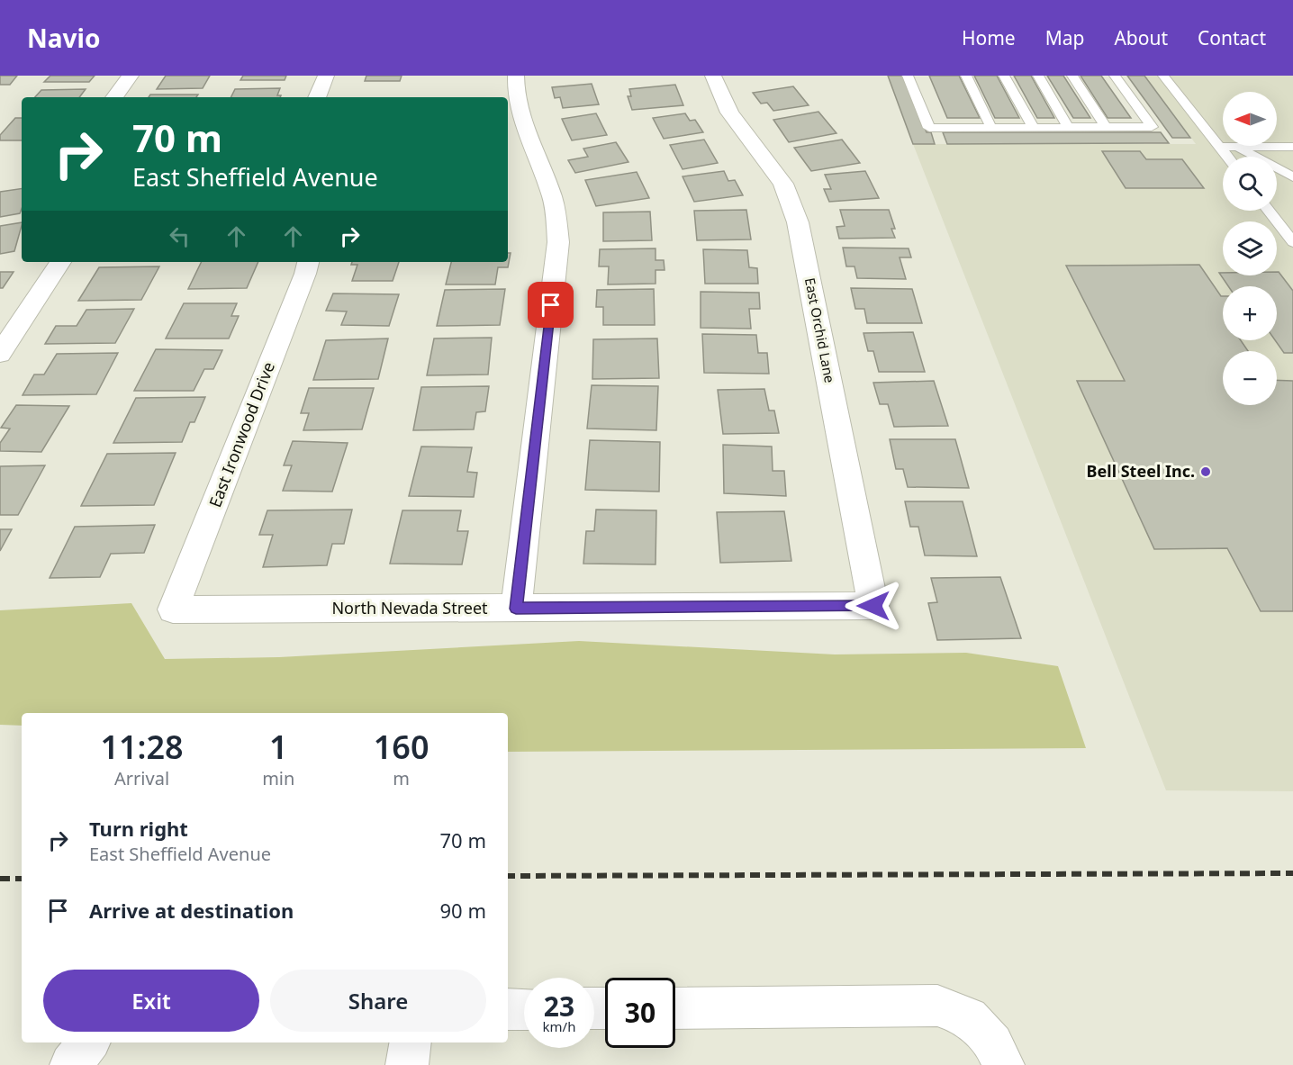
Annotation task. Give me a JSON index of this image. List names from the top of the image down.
{
  "streets": {
    "street": ["East Orchid Lane", "East Ironwood Drive", "North Nevada Street"]
  },
  "crossings": [
    ["East Orchid Lane", "North Nevada Street"],
    ["East Ironwood Drive", "North Nevada Street"]
  ],
  "places": ["Bell Steel Inc."],
  "north": "left",
  "page": {
    "header": "Navio",
    "nav": [
      "Home",
      "Map",
      "About",
      "Contact"
    ],
    "map_buttons": ["+", "−"],
    "turn": ["70 m", "East Sheffield Avenue"],
    "eta": [
      "11:28",
      "Arrival",
      "1",
      "min",
      "160",
      "m"
    ],
    "list": [
      {
        "name": "Turn right",
        "note": "East Sheffield Avenue",
        "value": "70 m"
      },
      {
        "name": "Arrive at destination",
        "value": "90 m"
      }
    ],
    "buttons": ["Exit", "Share"],
    "speed": "23 km/h",
    "limit": "30"
  }
}
